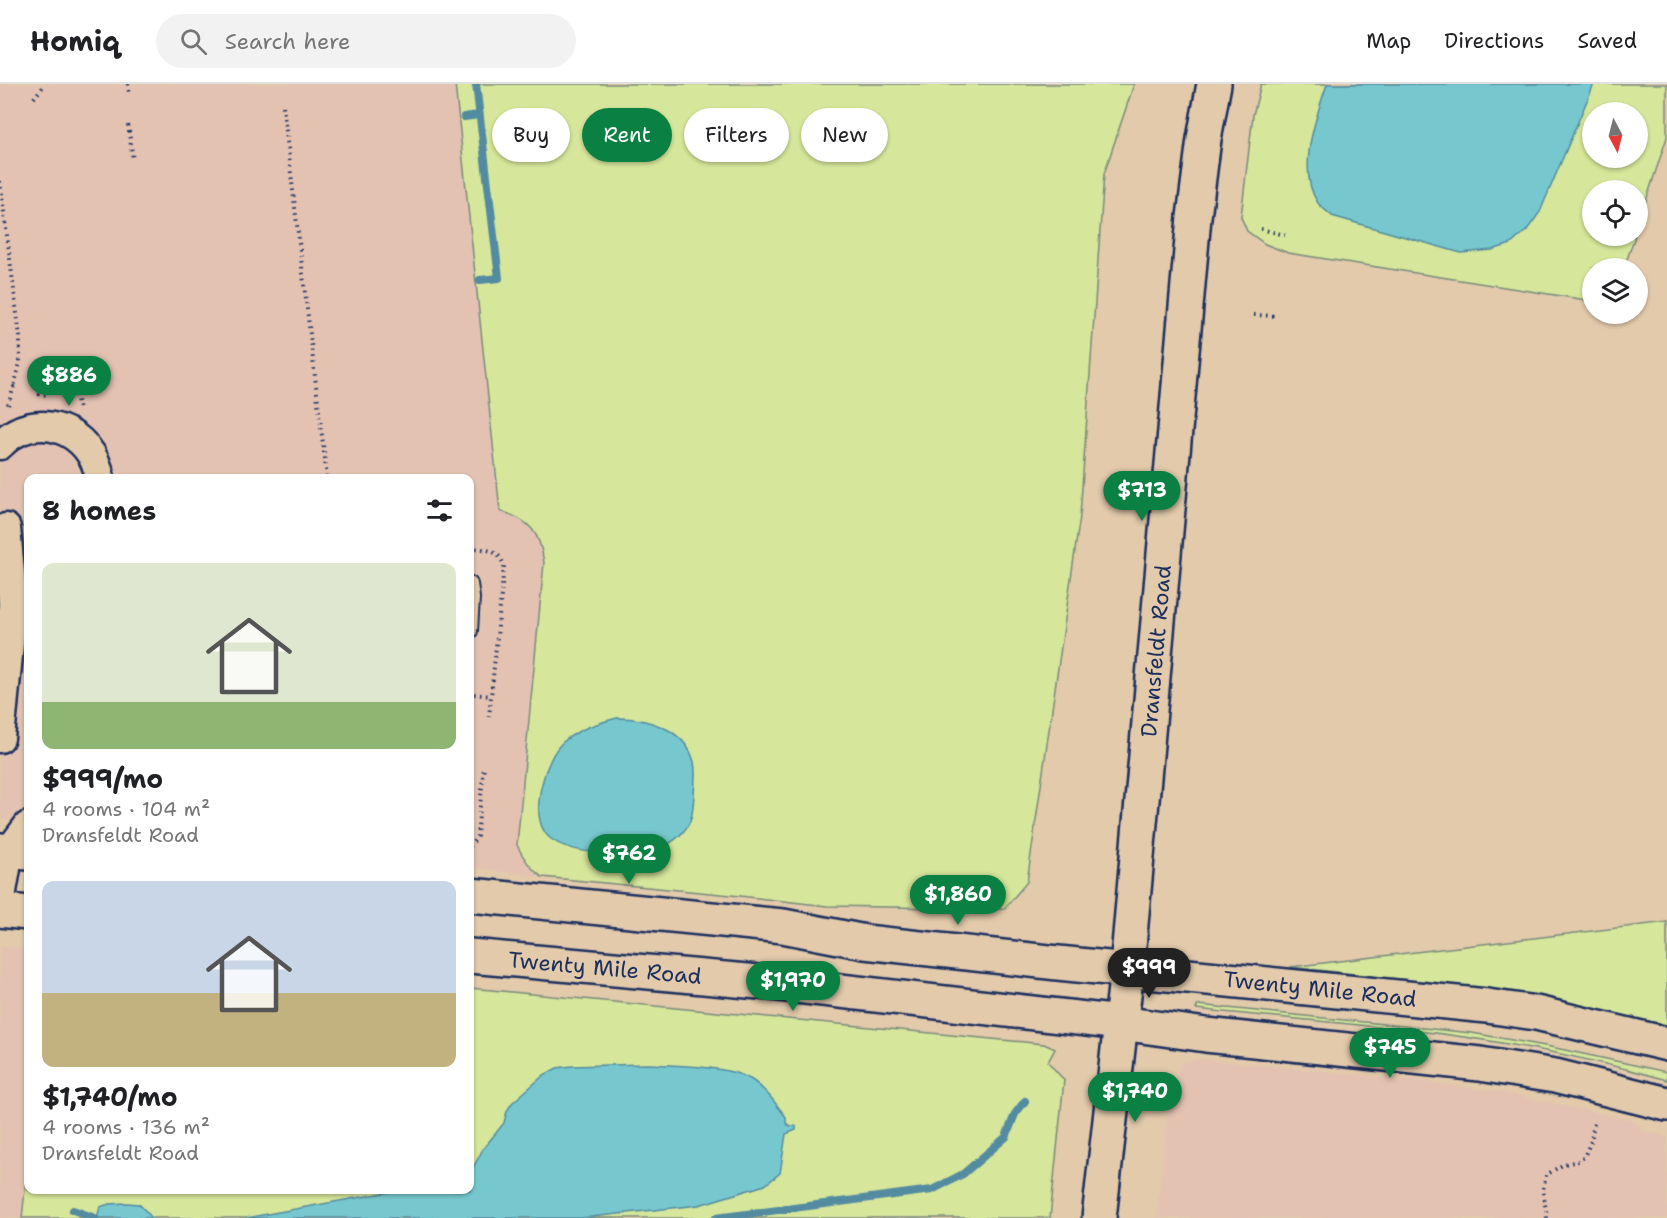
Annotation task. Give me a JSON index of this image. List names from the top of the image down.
{
  "streets": {
    "main road": ["Dransfeldt Road", "Twenty Mile Road"]
  },
  "crossings": [
    ["Dransfeldt Road", "Twenty Mile Road"]
  ],
  "north": "bottom",
  "page": {
    "header": "Homiq",
    "search": "Search here",
    "nav": ["Map", "Directions", "Saved"],
    "chip": [
      "Buy",
      "Rent",
      "Filters",
      "New"
    ],
    "price": [
      "$886",
      "$713",
      "$762",
      "$1,860",
      "$999",
      "$1,970",
      "$745",
      "$1,740"
    ],
    "heading": "8 homes",
    "list": [
      {
        "name": "$999/mo",
        "note": "4 rooms · 104 m² · Dransfeldt Road"
      },
      {
        "name": "$1,740/mo",
        "note": "4 rooms · 136 m² · Dransfeldt Road"
      }
    ]
  }
}
